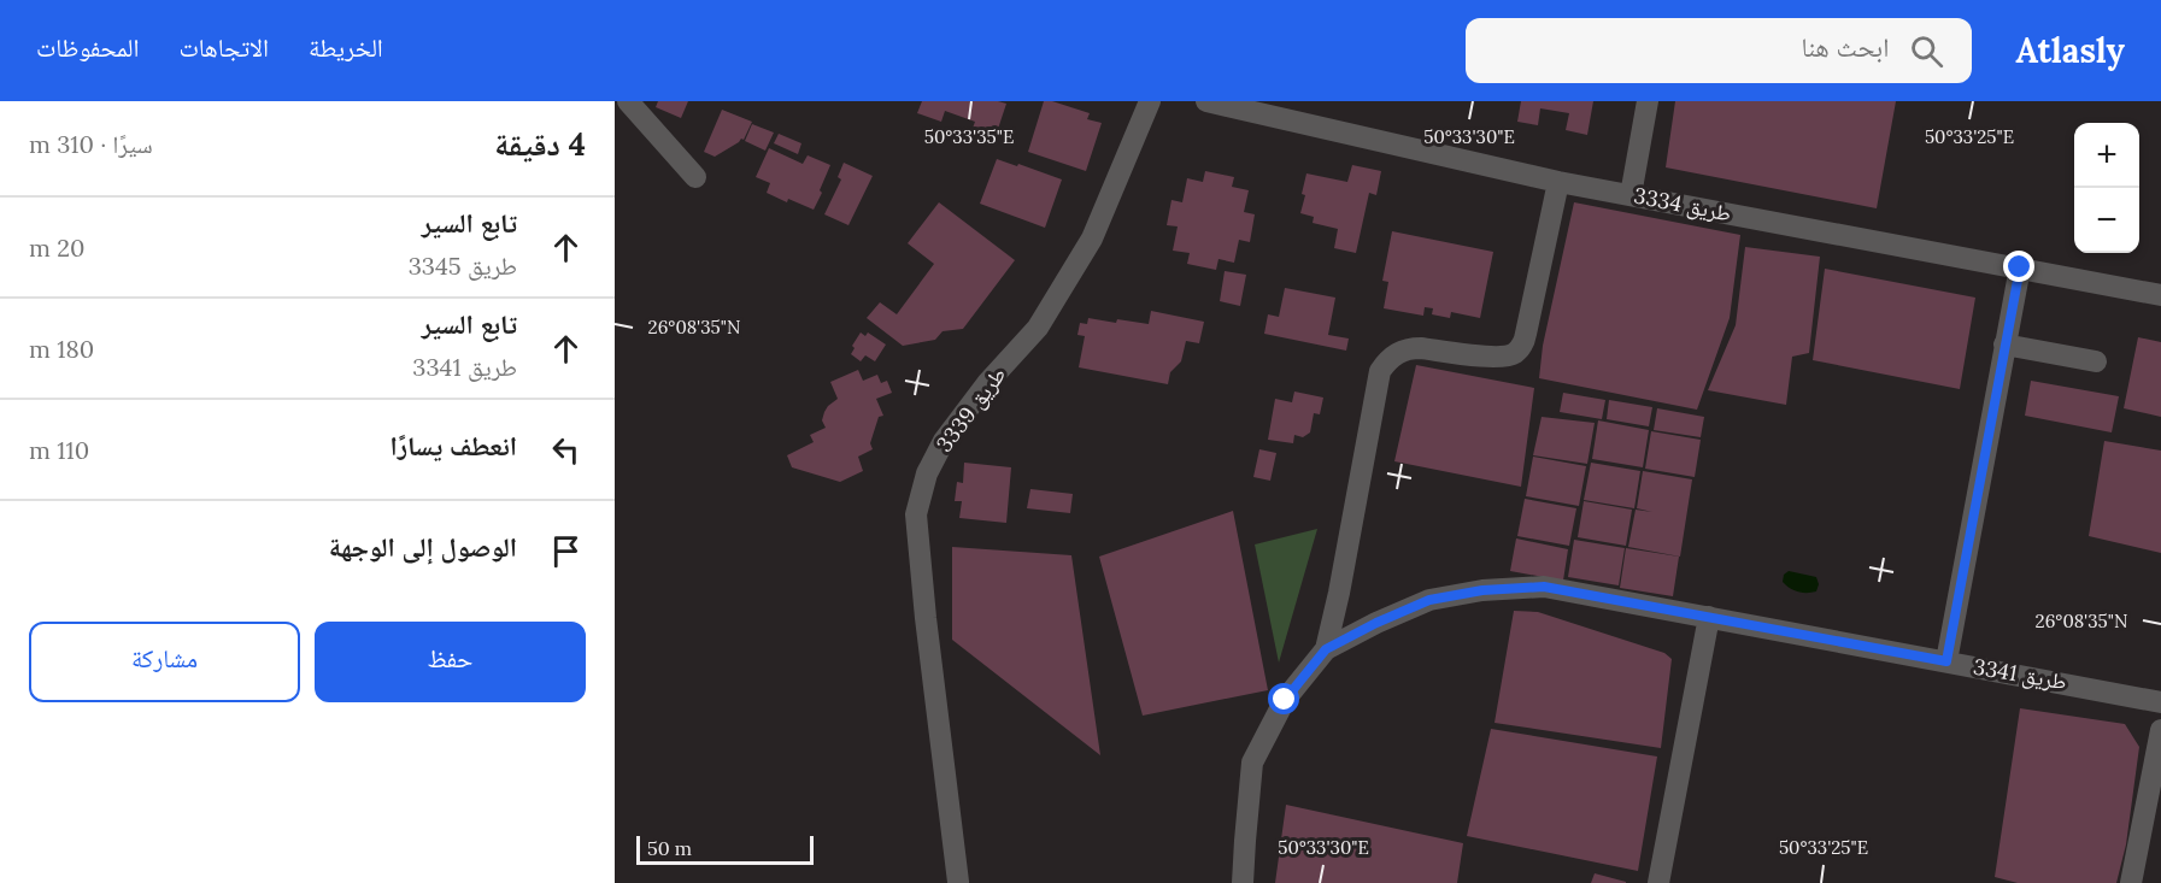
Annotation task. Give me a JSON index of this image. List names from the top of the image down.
{
  "streets": {
    "street": ["طريق 3334", "طريق 3339", "طريق 3341"]
  },
  "scale_bar": "50 m",
  "page": {
    "header": "Atlasly",
    "search": "ابحث هنا",
    "nav": ["الخريطة", "الاتجاهات", "المحفوظات"],
    "heading": ["4 دقيقة", "سيرًا · 310 m"],
    "map_buttons": ["+", "−"],
    "list": [
      ["تابع السير", "طريق 3345", "20 m"],
      ["تابع السير", "طريق 3341", "180 m"],
      ["انعطف يسارًا", "110 m"],
      "الوصول إلى الوجهة"
    ],
    "buttons": ["حفظ", "مشاركة"],
    "scale": "50 m"
  },
  "coordinates": [
    "50°33'35\"E",
    "50°33'30\"E",
    "50°33'25\"E",
    "26°08'35\"N"
  ]
}
